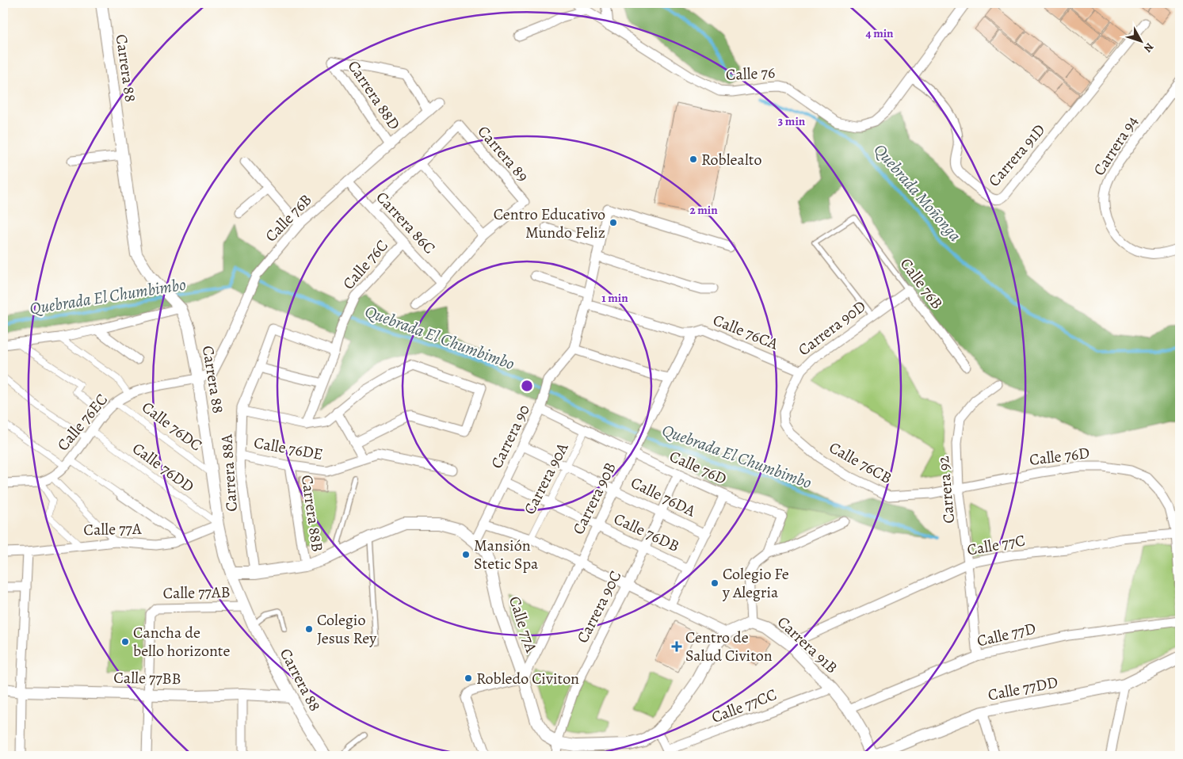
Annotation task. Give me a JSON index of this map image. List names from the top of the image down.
{
  "streets": {
    "street": [
      "Carrera 88",
      "Calle 76",
      "Carrera 88D",
      "Carrera 94",
      "Carrera 89",
      "Carrera 91D",
      "Calle 76B",
      "Carrera 86C",
      "Calle 76C",
      "Carrera 90D",
      "Calle 76CA",
      "Calle 76EC",
      "Calle 76DC",
      "Carrera 90",
      "Calle 76DE",
      "Calle 76D",
      "Calle 76CB",
      "Calle 76DD",
      "Carrera 88A",
      "Carrera 90A",
      "Carrera 92",
      "Calle 76DA",
      "Carrera 90B",
      "Carrera 88B",
      "Calle 77A",
      "Calle 76DB",
      "Calle 77C",
      "Calle 77AB",
      "Carrera 90C",
      "Calle 77D",
      "Carrera 91B",
      "Calle 77BB",
      "Calle 77DD",
      "Calle 77CC"
    ]
  },
  "crossings": [
    ["Carrera 88", "Calle 76B"],
    ["Carrera 88", "Calle 76EC"],
    ["Carrera 88", "Calle 76DC"],
    ["Carrera 88", "Calle 76DD"],
    ["Carrera 88", "Calle 77A"],
    ["Carrera 88", "Calle 77AB"],
    ["Carrera 88", "Calle 77BB"],
    ["Calle 76", "Carrera 91D"],
    ["Carrera 88D", "Calle 76B"],
    ["Calle 76B", "Carrera 86C"],
    ["Calle 76B", "Carrera 90D"],
    ["Calle 76B", "Calle 76EC"],
    ["Carrera 86C", "Calle 76C"],
    ["Calle 76C", "Carrera 88A"],
    ["Carrera 90D", "Calle 76CA"],
    ["Carrera 90D", "Calle 76CB"],
    ["Calle 76CA", "Carrera 90"],
    ["Calle 76CA", "Carrera 90B"],
    ["Calle 76EC", "Calle 76DC"],
    ["Calle 76EC", "Calle 76DD"],
    ["Carrera 90", "Calle 76D"],
    ["Carrera 90", "Calle 76DA"],
    ["Carrera 90", "Calle 77A"],
    ["Carrera 90", "Calle 76DB"],
    ["Calle 76DE", "Carrera 88A"],
    ["Calle 76DE", "Carrera 88B"],
    ["Calle 76D", "Calle 76CB"],
    ["Calle 76D", "Carrera 90A"],
    ["Calle 76D", "Carrera 92"],
    ["Calle 76D", "Carrera 90B"],
    ["Calle 76D", "Calle 77C"],
    ["Calle 76D", "Carrera 90C"],
    ["Calle 76D", "Carrera 91B"],
    ["Calle 76CB", "Carrera 92"],
    ["Calle 76DD", "Calle 77A"],
    ["Carrera 88A", "Calle 77A"],
    ["Carrera 90A", "Calle 76DA"],
    ["Carrera 90A", "Calle 76DB"],
    ["Carrera 92", "Calle 77C"],
    ["Carrera 92", "Calle 77D"],
    ["Calle 76DA", "Carrera 90B"],
    ["Calle 76DA", "Carrera 90C"],
    ["Carrera 90B", "Calle 77A"],
    ["Carrera 90B", "Calle 76DB"],
    ["Carrera 88B", "Calle 77A"],
    ["Calle 77A", "Carrera 90C"],
    ["Calle 77A", "Carrera 91B"],
    ["Calle 76DB", "Carrera 90C"],
    ["Calle 77C", "Carrera 91B"],
    ["Calle 77AB", "Calle 77BB"],
    ["Calle 77D", "Carrera 91B"],
    ["Carrera 91B", "Calle 77DD"],
    ["Carrera 91B", "Calle 77CC"]
  ],
  "water": ["Quebrada Moñonga", "Quebrada El Chumbimbo"],
  "places": {
    "other": [
      "Roblealto",
      "Centro Educativo Mundo Feliz",
      "Mansión Stetic Spa",
      "Colegio Fe y Alegria",
      "Colegio Jesus Rey",
      "Cancha de bello horizonte",
      "Robledo Civiton"
    ],
    "health": ["Centro de Salud Civiton"]
  },
  "north": "bottom right",
  "rings": [
    "4 min",
    "3 min",
    "2 min",
    "1 min"
  ]
}
